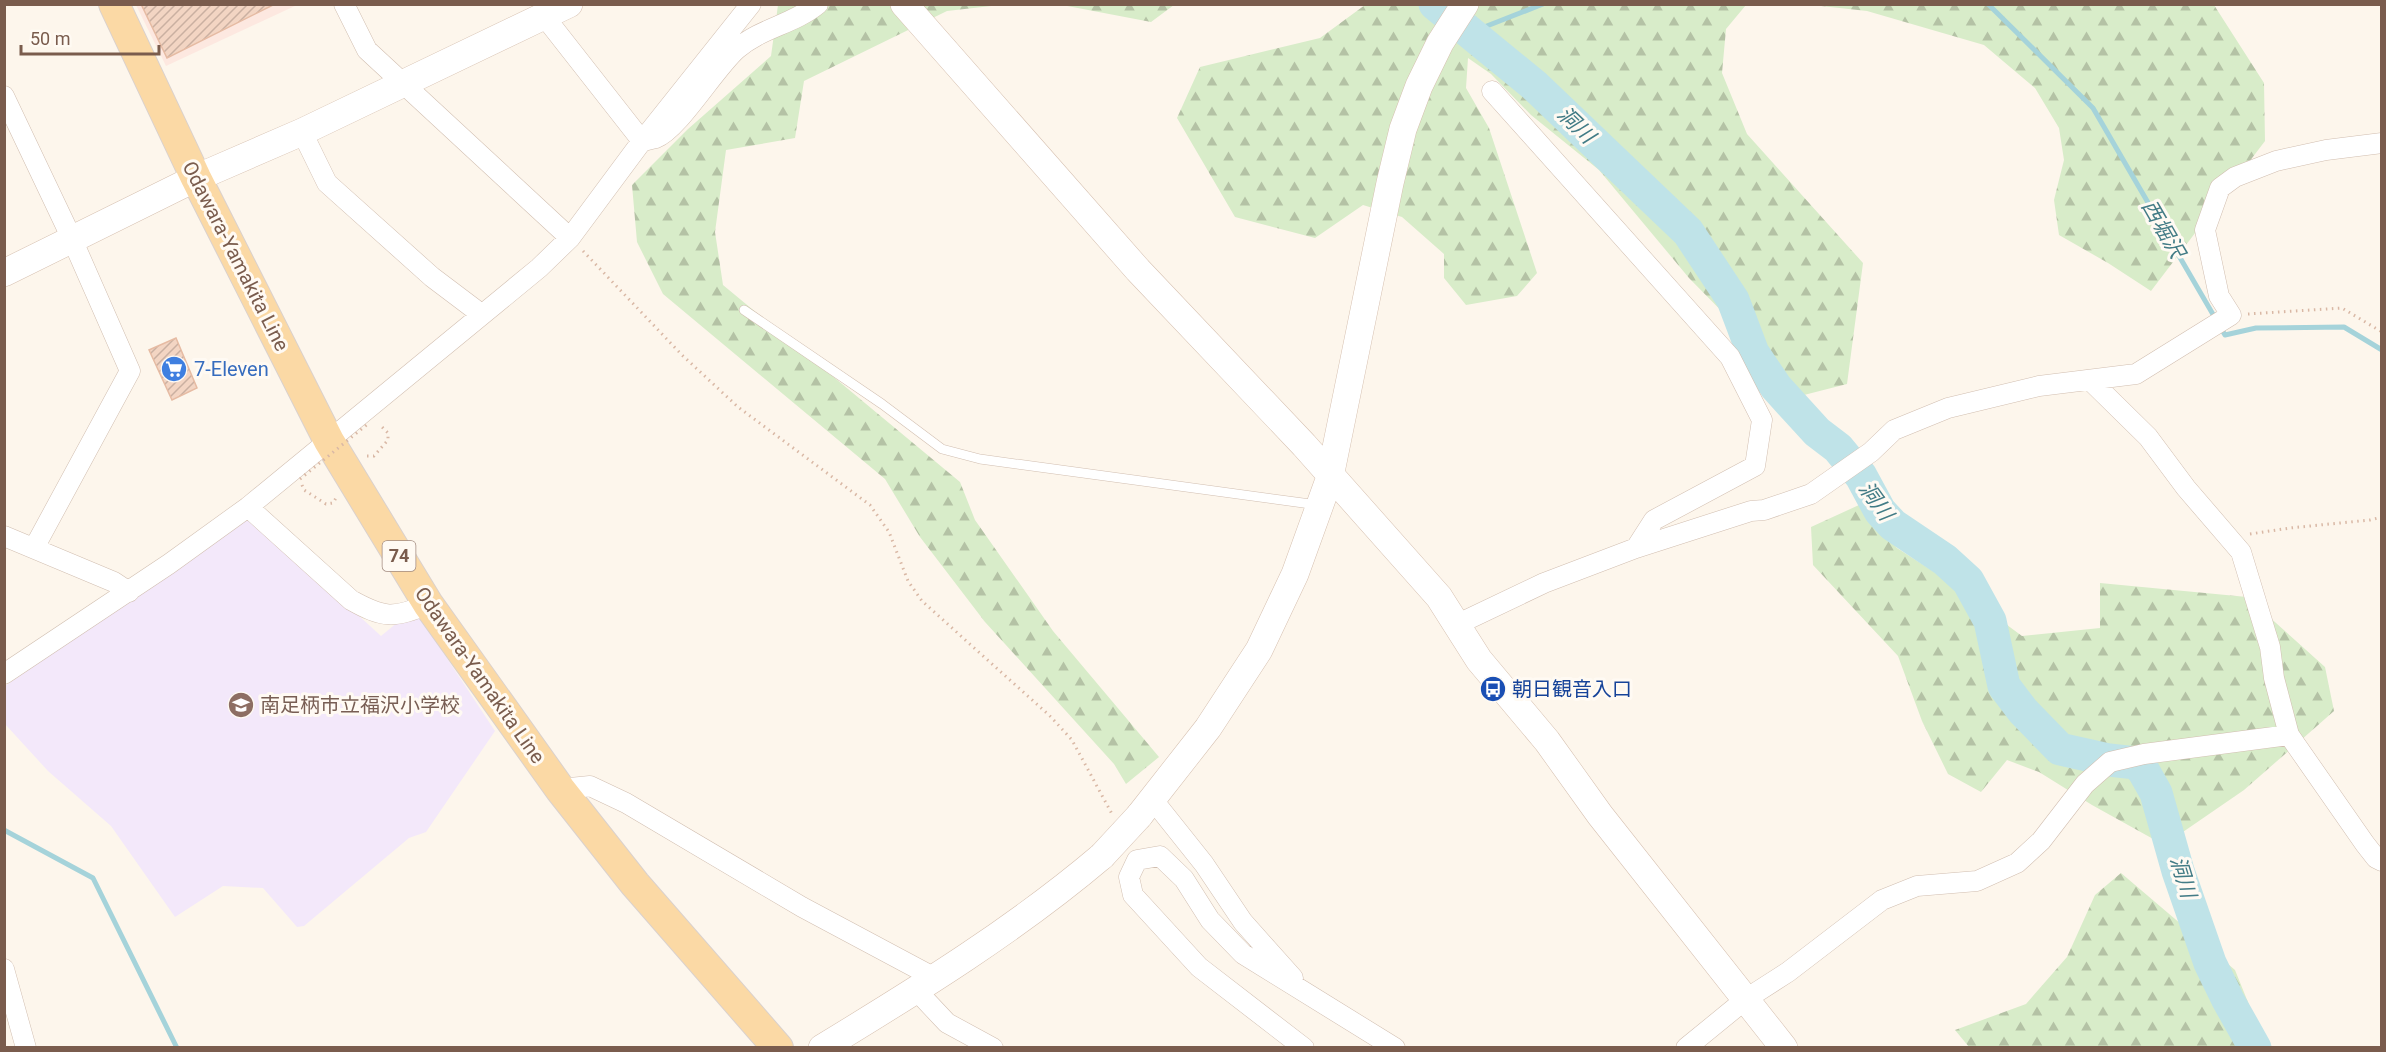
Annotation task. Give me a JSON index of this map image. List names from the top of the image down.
{
  "streets": {
    "main road": ["Odawara-Yamakita Line", "74"]
  },
  "water": ["洞川", "西堀沢"],
  "places": {
    "supermarket": ["7-Eleven"],
    "bus stop": ["朝日観音入口"],
    "school or university": ["南足柄市立福沢小学校"]
  },
  "scale_bar": "50 m"
}
